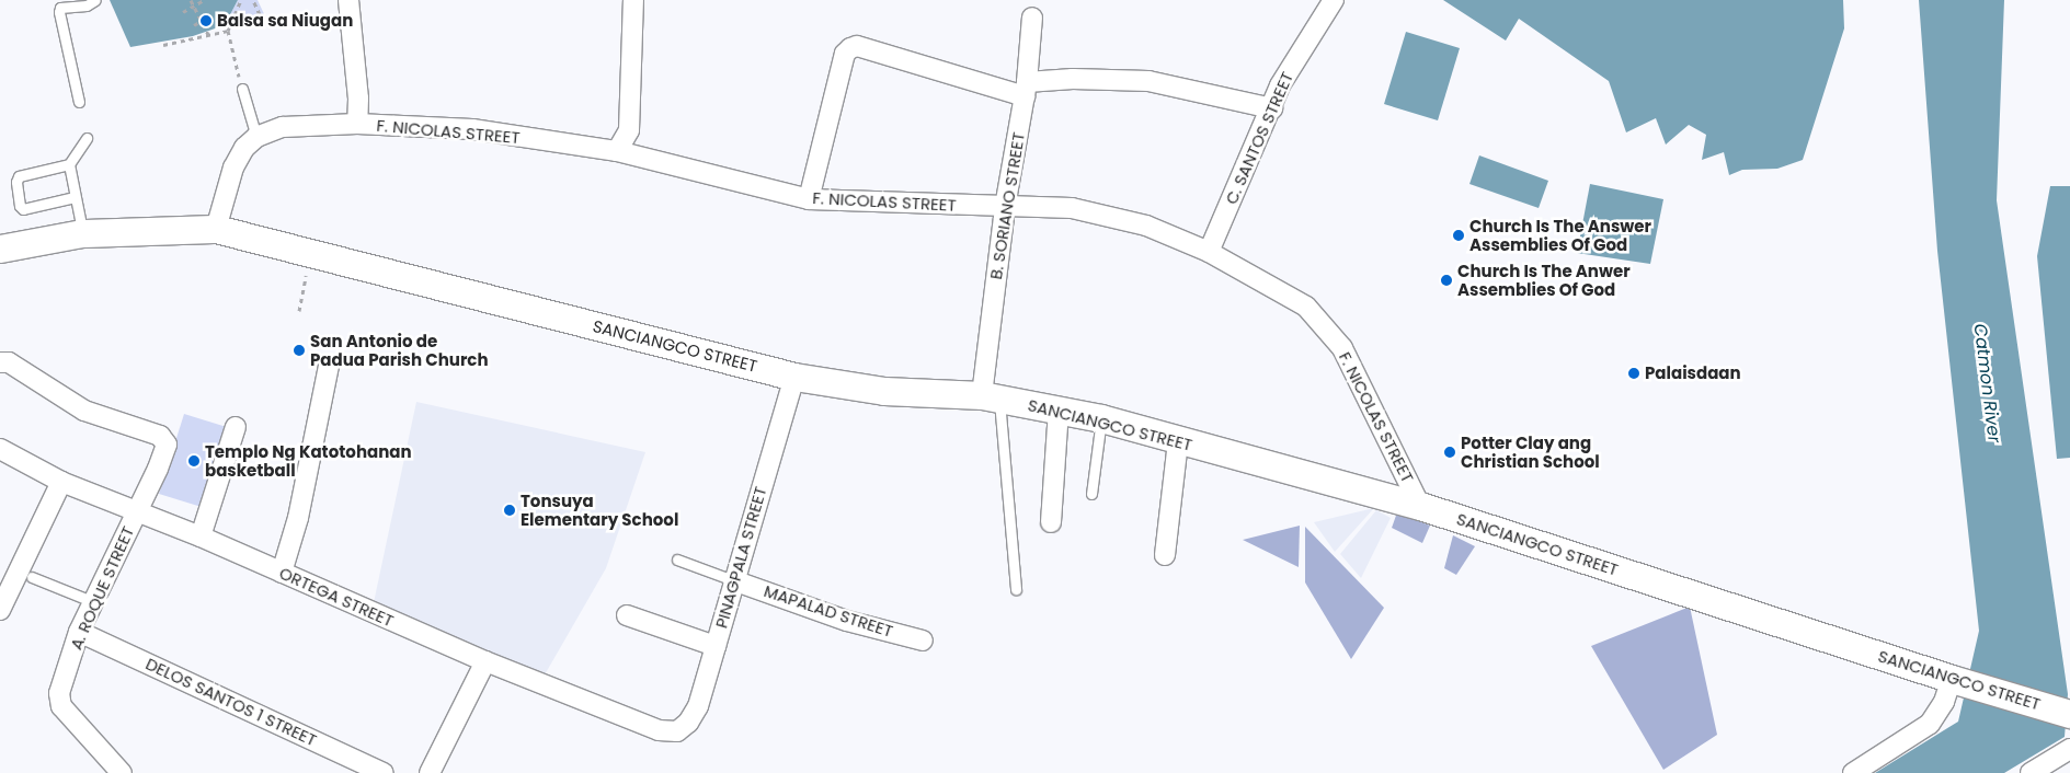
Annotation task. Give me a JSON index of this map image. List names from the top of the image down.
{
  "streets": {
    "main road": ["SANCIANGCO STREET"],
    "street": [
      "F. NICOLAS STREET",
      "C. SANTOS STREET",
      "B. SORIANO STREET",
      "PINAGPALA STREET",
      "A. ROQUE STREET",
      "ORTEGA STREET",
      "MAPALAD STREET",
      "DELOS SANTOS 1 STREET"
    ]
  },
  "crossings": [
    ["F. NICOLAS STREET", "C. SANTOS STREET"],
    ["F. NICOLAS STREET", "B. SORIANO STREET"],
    ["F. NICOLAS STREET", "SANCIANGCO STREET"],
    ["B. SORIANO STREET", "SANCIANGCO STREET"],
    ["SANCIANGCO STREET", "PINAGPALA STREET"],
    ["PINAGPALA STREET", "ORTEGA STREET"],
    ["PINAGPALA STREET", "MAPALAD STREET"],
    ["A. ROQUE STREET", "ORTEGA STREET"],
    ["A. ROQUE STREET", "DELOS SANTOS 1 STREET"]
  ],
  "water": ["Catmon River"],
  "places": [
    "Balsa sa Niugan",
    "Church Is The Answer Assemblies Of God",
    "Church Is The Anwer Assemblies Of God",
    "San Antonio de Padua Parish Church",
    "Palaisdaan",
    "Potter Clay ang Christian School",
    "Templo Ng Katotohanan basketball",
    "Tonsuya Elementary School"
  ]
}
